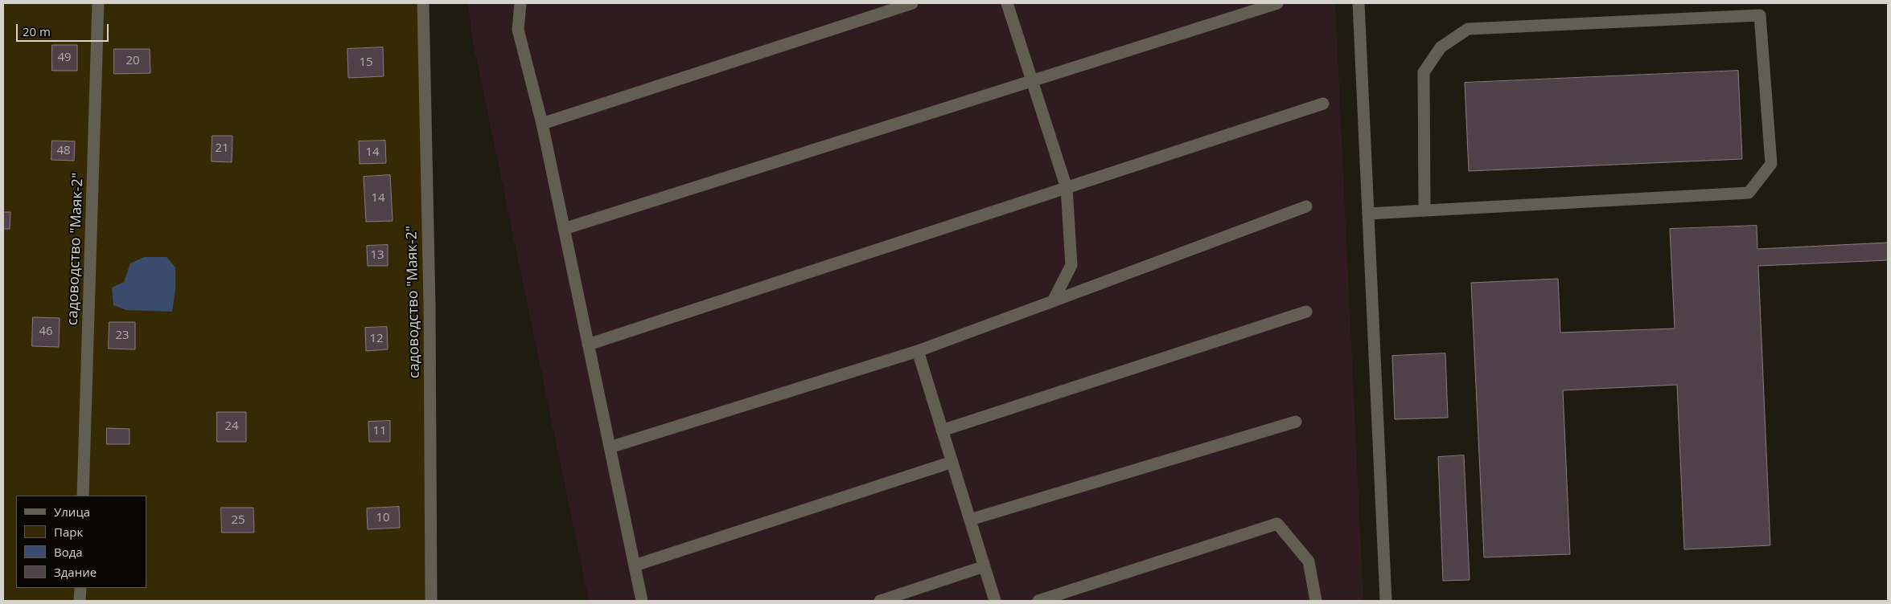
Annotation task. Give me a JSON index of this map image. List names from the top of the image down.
{
  "streets": {
    "street": ["садоводство \"Маяк-2\""]
  },
  "house_numbers": [
    "49",
    "20",
    "15",
    "21",
    "48",
    "14",
    "14",
    "13",
    "46",
    "23",
    "12",
    "24",
    "11",
    "10",
    "25"
  ],
  "legend": [
    "Улица",
    "Парк",
    "Вода",
    "Здание"
  ],
  "scale_bar": "20 m"
}
